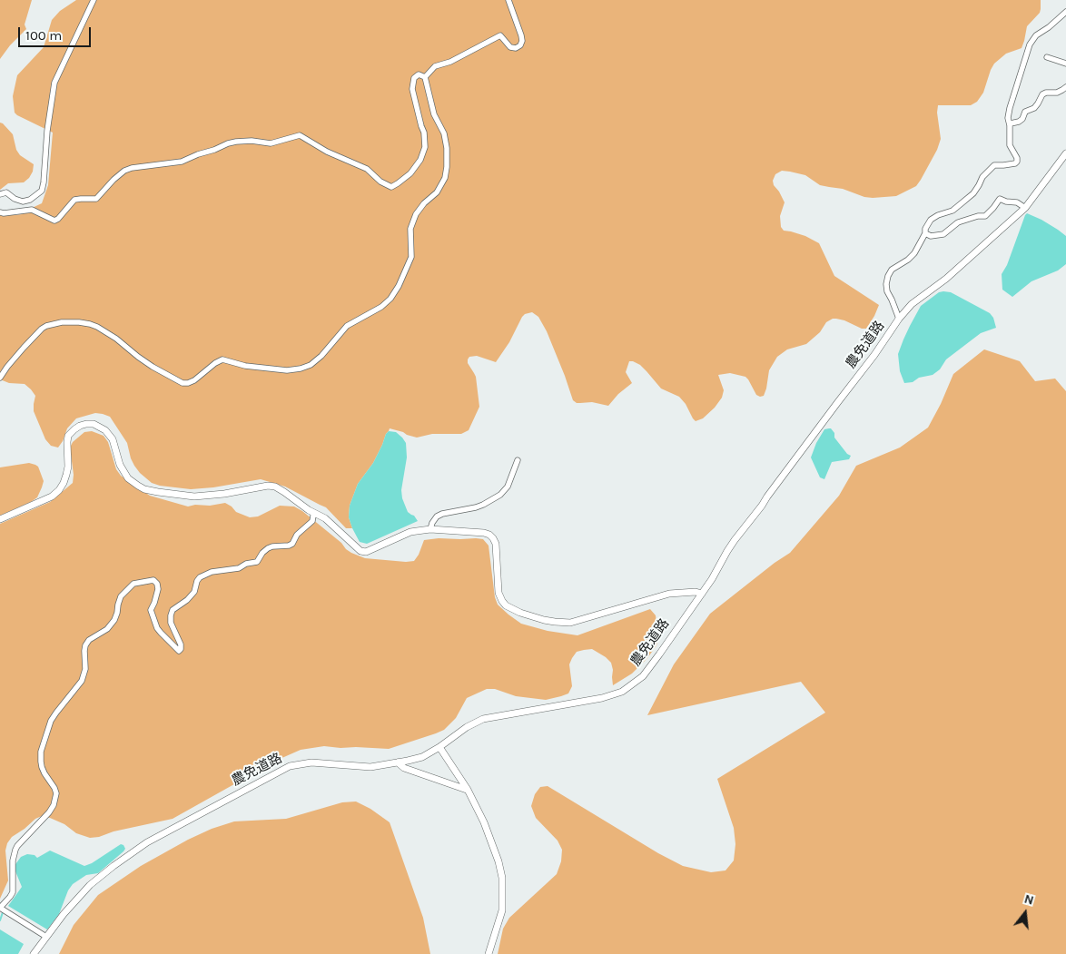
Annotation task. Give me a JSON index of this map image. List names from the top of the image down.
{
  "streets": {
    "street": ["農免道路"]
  },
  "scale_bar": "100 m",
  "north": "top"
}
